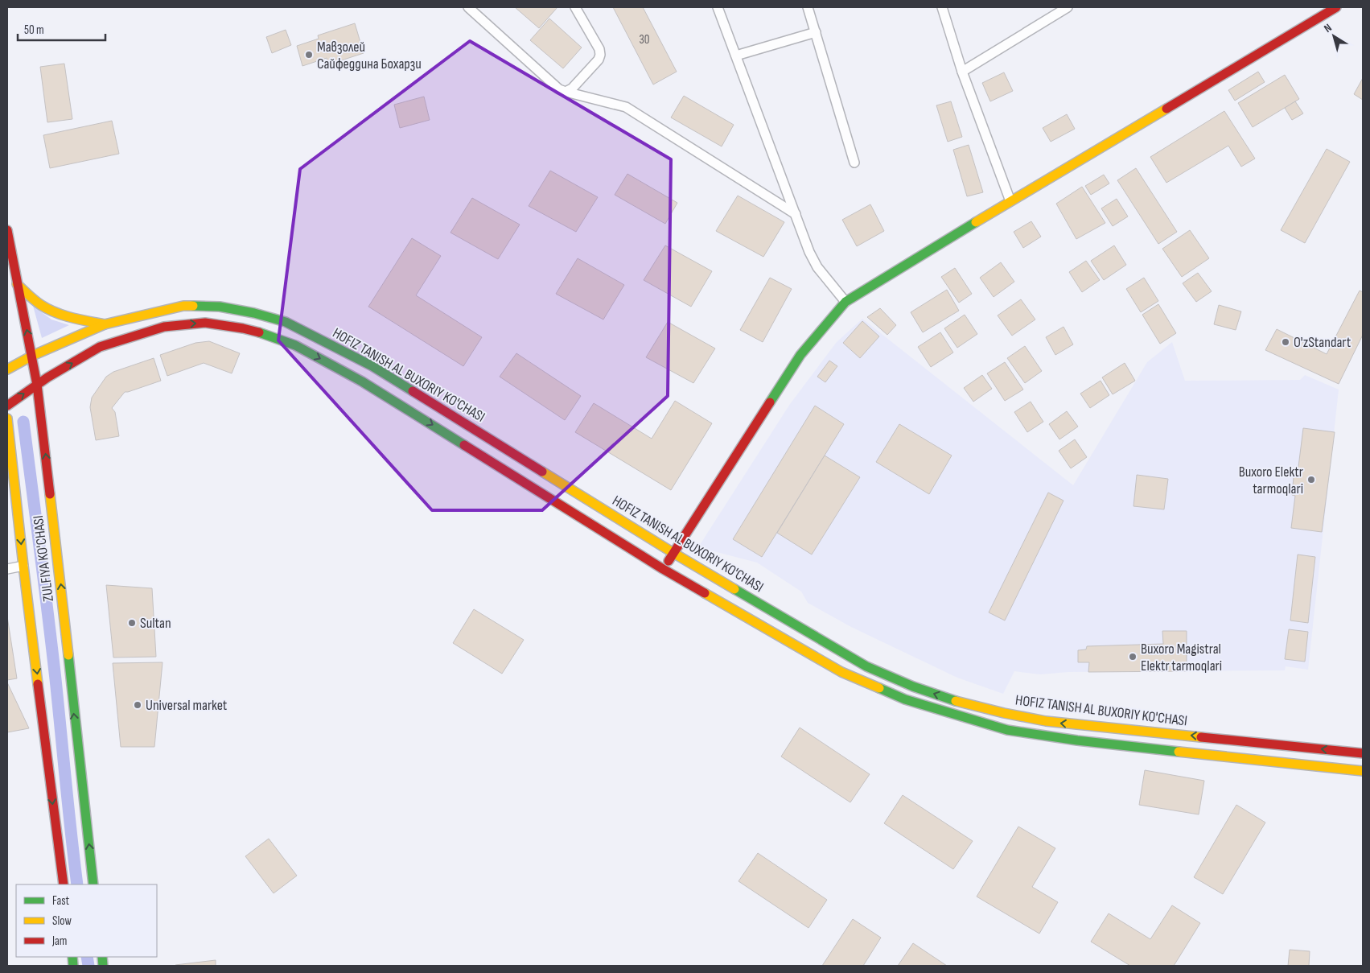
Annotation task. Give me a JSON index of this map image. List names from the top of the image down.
{
  "streets": {
    "main road": ["HOFIZ TANISH AL BUXORIY KO'CHASI", "ZULFIYA KO'CHASI"]
  },
  "crossings": [
    ["HOFIZ TANISH AL BUXORIY KO'CHASI", "ZULFIYA KO'CHASI"]
  ],
  "places": [
    "Мавзолей Сайфеддина Бохарзи",
    "O'zStandart",
    "Buxoro Elektr tarmoqlari",
    "Sultan",
    "Buxoro Magistral Elektr tarmoqlari",
    "Universal market"
  ],
  "house_numbers": ["30"],
  "legend": ["Fast", "Slow", "Jam"],
  "scale_bar": "50 m",
  "north": "top left"
}
